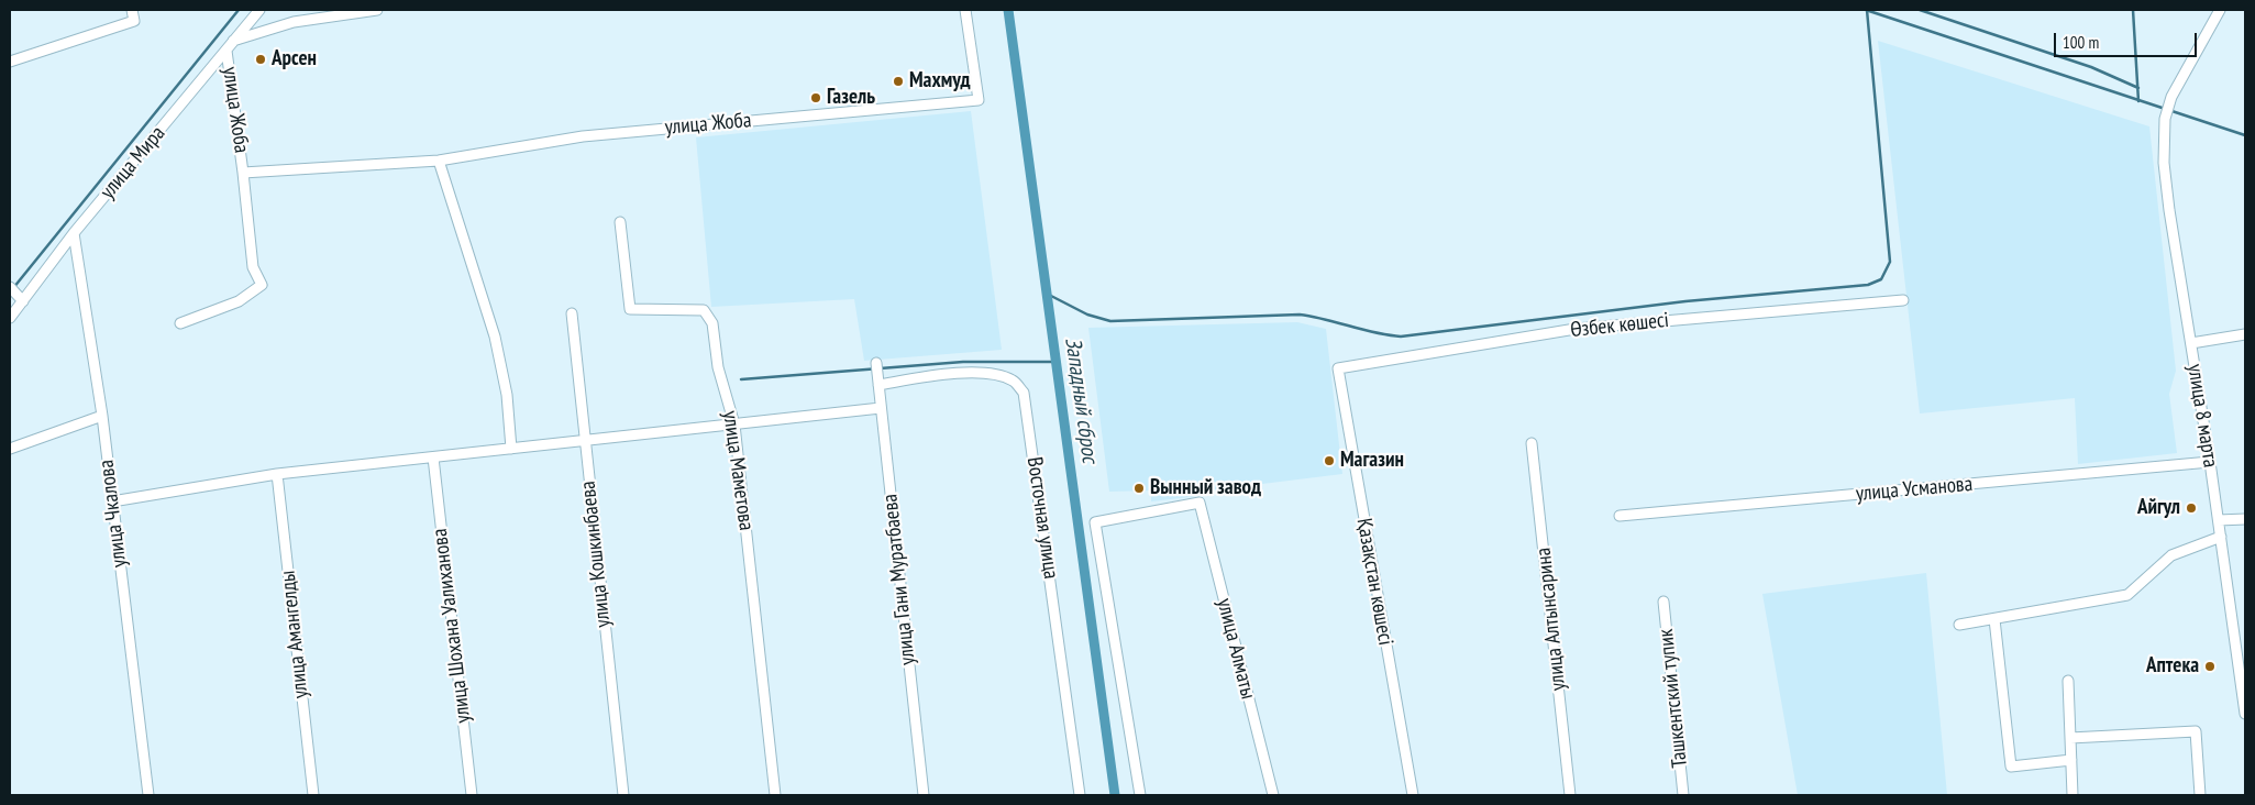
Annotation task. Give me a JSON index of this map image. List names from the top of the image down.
{
  "streets": {
    "street": [
      "улица Жоба",
      "улица Мира",
      "Өзбек көшесі",
      "улица 8 марта",
      "улица Маметова",
      "улица Усманова",
      "улица Чкалова",
      "Восточная улица",
      "улица Кошкинбаева",
      "улица Гани Муратбаева",
      "Қазақстан көшесі",
      "улица Алтынсарина",
      "улица Шохана Уалиханова",
      "улица Амангелды",
      "улица Алматы",
      "Ташкентский тупик"
    ]
  },
  "crossings": [
    ["улица Жоба", "улица Мира"],
    ["улица Мира", "улица Чкалова"],
    ["Өзбек көшесі", "Қазақстан көшесі"],
    ["улица 8 марта", "улица Усманова"],
    ["Восточная улица", "улица Гани Муратбаева"]
  ],
  "water": ["Западный сброс"],
  "places": [
    "Арсен",
    "Махмуд",
    "Газель",
    "Магазин",
    "Вынный завод",
    "Айгул",
    "Аптека"
  ],
  "scale_bar": "100 m"
}
